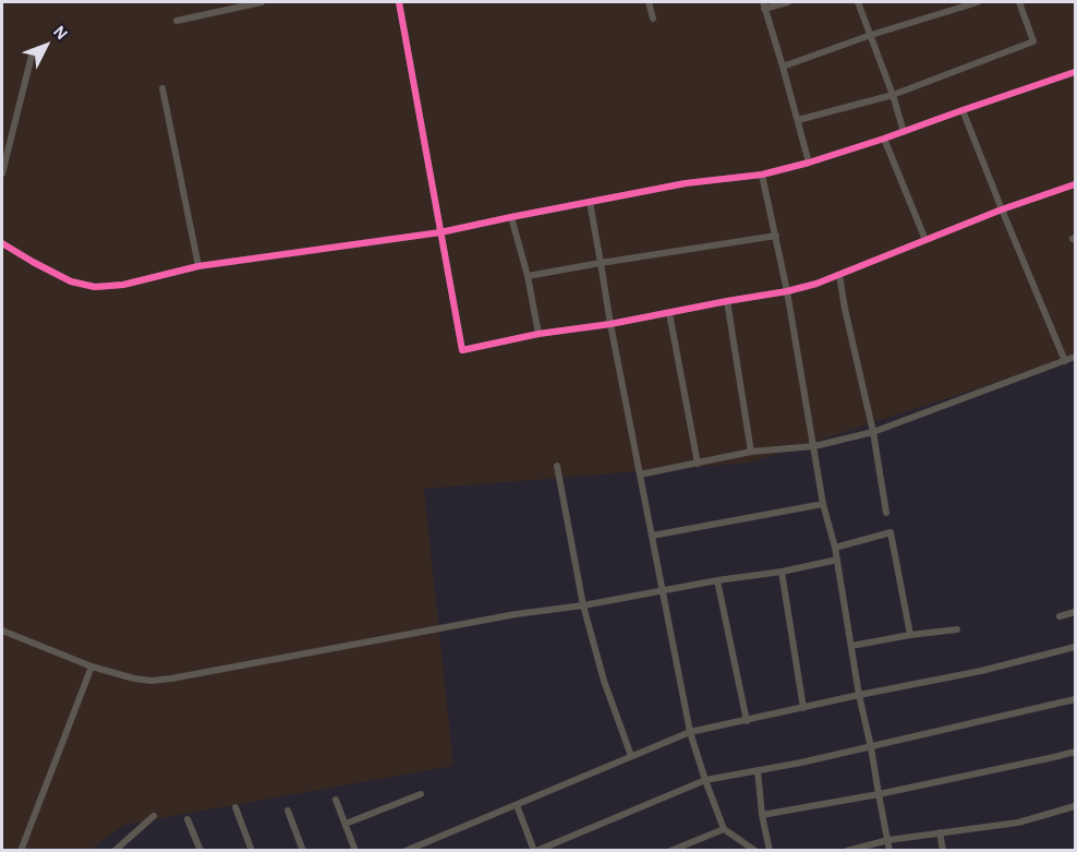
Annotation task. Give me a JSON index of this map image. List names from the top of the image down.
{
  "north": "top right"
}
